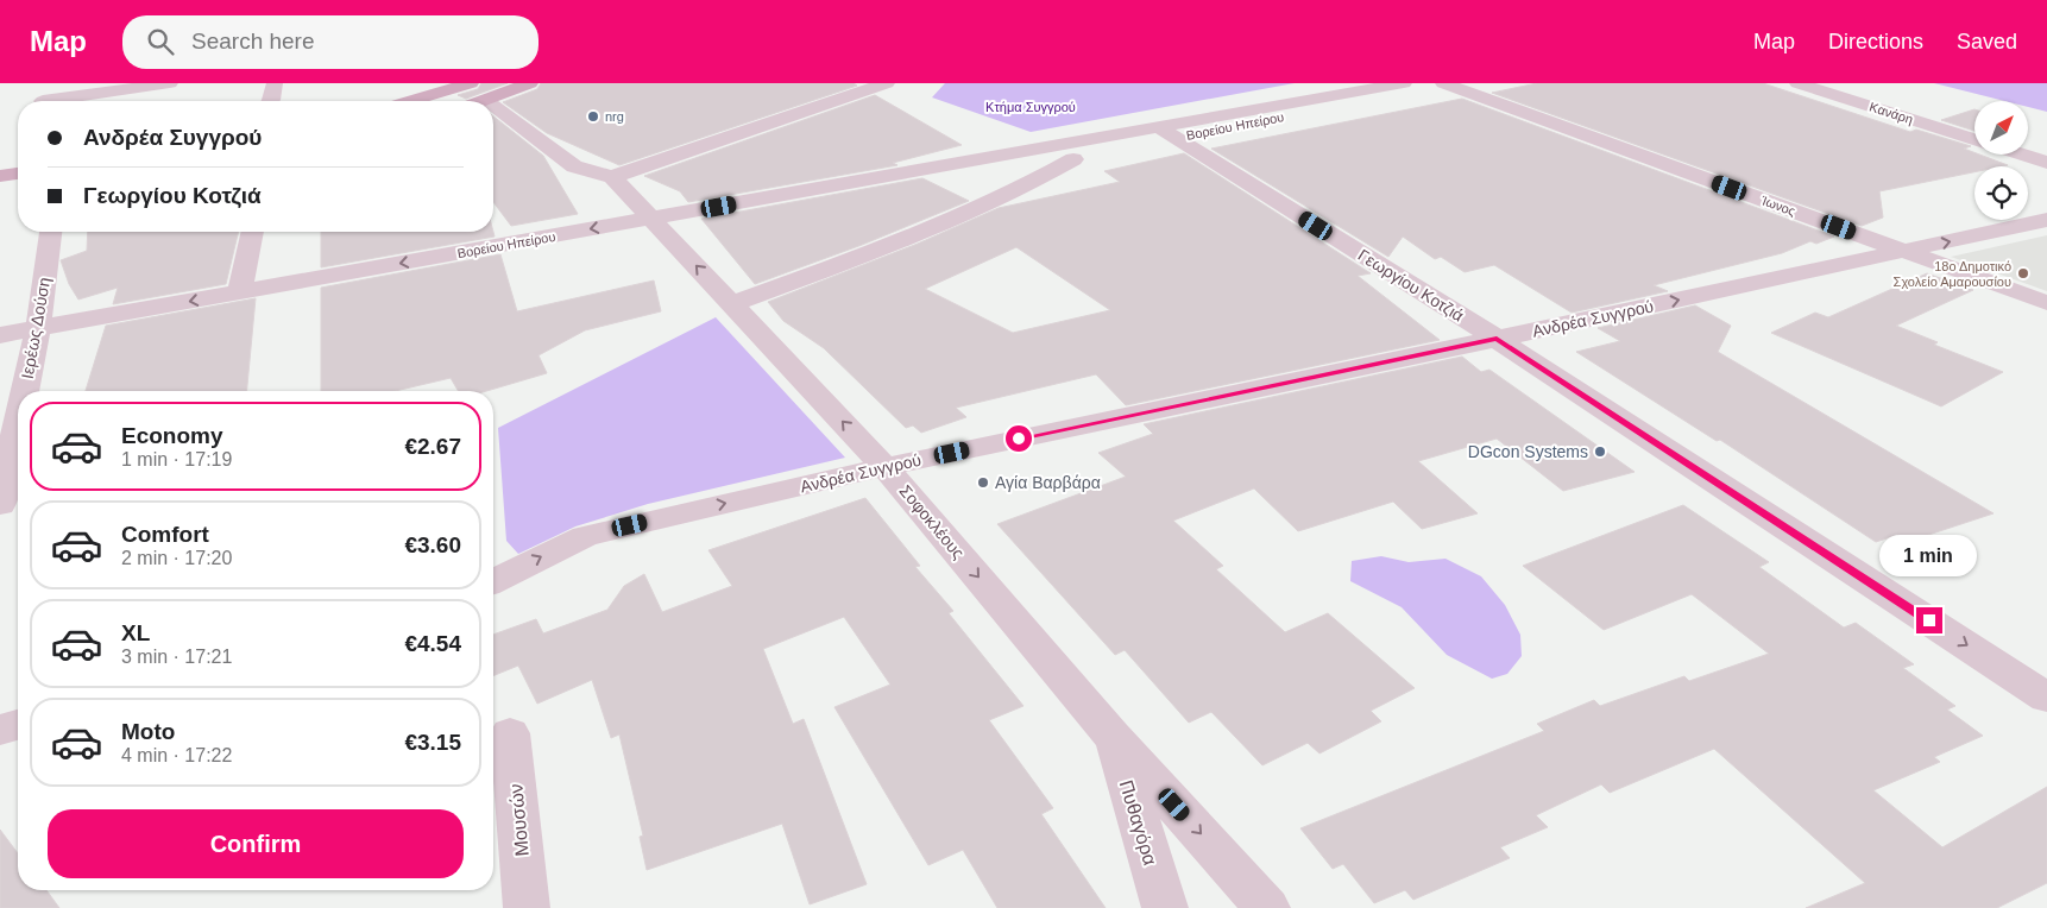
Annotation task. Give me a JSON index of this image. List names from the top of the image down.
{
  "streets": {
    "street": [
      "Κανάρη",
      "Βορείου Ηπείρου",
      "Ίωνος",
      "Γεωργίου Κοτζιά",
      "Ανδρέα Συγγρού",
      "Ιερέως Δούση",
      "Σοφοκλέους",
      "Μουσών",
      "Πυθαγόρα"
    ]
  },
  "crossings": [
    ["Βορείου Ηπείρου", "Ίωνος"],
    ["Βορείου Ηπείρου", "Γεωργίου Κοτζιά"],
    ["Βορείου Ηπείρου", "Ιερέως Δούση"],
    ["Βορείου Ηπείρου", "Σοφοκλέους"],
    ["Ίωνος", "Ανδρέα Συγγρού"],
    ["Γεωργίου Κοτζιά", "Ανδρέα Συγγρού"],
    ["Ανδρέα Συγγρού", "Σοφοκλέους"],
    ["Σοφοκλέους", "Πυθαγόρα"]
  ],
  "one_way": ["Γεωργίου Κοτζιά", "Ανδρέα Συγγρού"],
  "parks": ["Κτήμα Συγγρού"],
  "places": [
    "nrg",
    "18ο Δημοτικό Σχολείο Αμαρουσίου",
    "DGcon Systems",
    "Αγία Βαρβάρα"
  ],
  "north": "top right",
  "page": {
    "header": "Map",
    "search": "Search here",
    "nav": ["Map", "Directions", "Saved"],
    "banner": ["Ανδρέα Συγγρού", "Γεωργίου Κοτζιά"],
    "list": [
      {
        "name": "Economy",
        "note": "1 min · 17:19",
        "value": "€2.67"
      },
      {
        "name": "Comfort",
        "note": "2 min · 17:20",
        "value": "€3.60"
      },
      {
        "name": "XL",
        "note": "3 min · 17:21",
        "value": "€4.54"
      },
      {
        "name": "Moto",
        "note": "4 min · 17:22",
        "value": "€3.15"
      }
    ],
    "bubble": "1 min",
    "buttons": "Confirm"
  }
}
